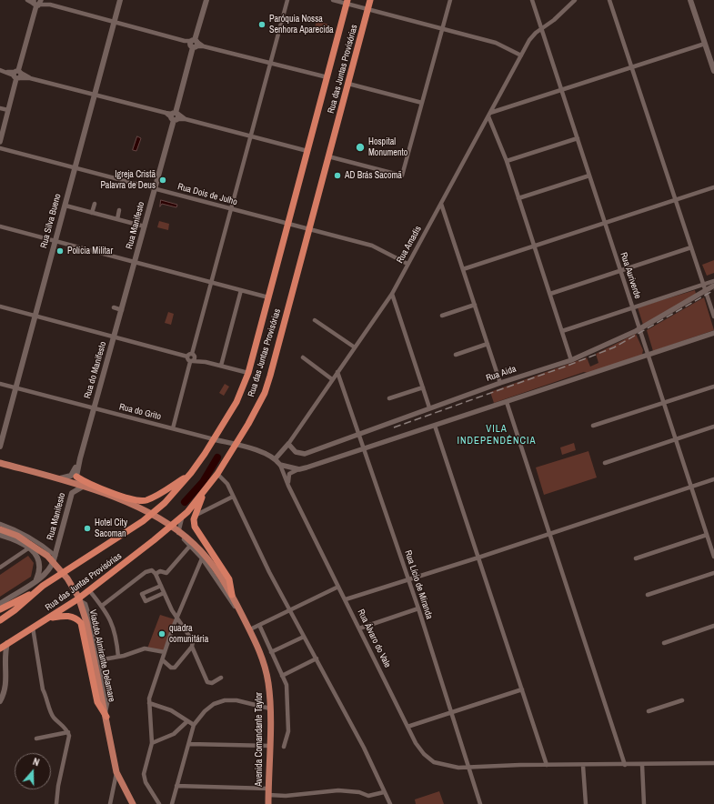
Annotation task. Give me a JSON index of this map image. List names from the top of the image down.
{
  "streets": {
    "highway": ["Rua das Juntas Provisórias"],
    "main road": [
      "Rua Silva Bueno",
      "Rua Manifesto",
      "Rua do Manifesto",
      "Viaduto Almirante Delamare",
      "Avenida Comandante Taylor"
    ],
    "street": [
      "Rua Dois de Julho",
      "Rua Amadis",
      "Rua Auriverde",
      "Rua Aida",
      "Rua do Grito",
      "Rua Lício de Miranda",
      "Rua Álvaro do Vale"
    ]
  },
  "crossings": [
    ["Rua das Juntas Provisórias", "Rua Dois de Julho"],
    ["Rua das Juntas Provisórias", "Rua do Grito"],
    ["Rua Dois de Julho", "Rua Silva Bueno"],
    ["Rua Dois de Julho", "Rua Manifesto"],
    ["Rua Dois de Julho", "Rua Amadis"],
    ["Rua Silva Bueno", "Rua do Grito"],
    ["Rua Manifesto", "Rua do Manifesto"],
    ["Rua Manifesto", "Rua do Grito"],
    ["Rua Manifesto", "Avenida Comandante Taylor"],
    ["Rua Amadis", "Rua Auriverde"],
    ["Rua Amadis", "Rua Aida"],
    ["Rua Amadis", "Rua do Grito"],
    ["Rua Amadis", "Rua Lício de Miranda"],
    ["Rua Amadis", "Rua Álvaro do Vale"],
    ["Rua Auriverde", "Rua Aida"],
    ["Rua do Manifesto", "Rua do Grito"],
    ["Rua Aida", "Rua Lício de Miranda"],
    ["Rua do Grito", "Rua Álvaro do Vale"],
    ["Rua Lício de Miranda", "Rua Álvaro do Vale"]
  ],
  "districts": ["VILA INDEPENDÊNCIA"],
  "places": [
    "Paróquia Nossa Senhora Aparecida",
    "Hospital Monumento",
    "AD Brás Sacomã",
    "Igreja Cristã Palavra de Deus",
    "Polícia Militar",
    "Hotel City Sacoman",
    "quadra comunitária"
  ],
  "north": "top"
}
